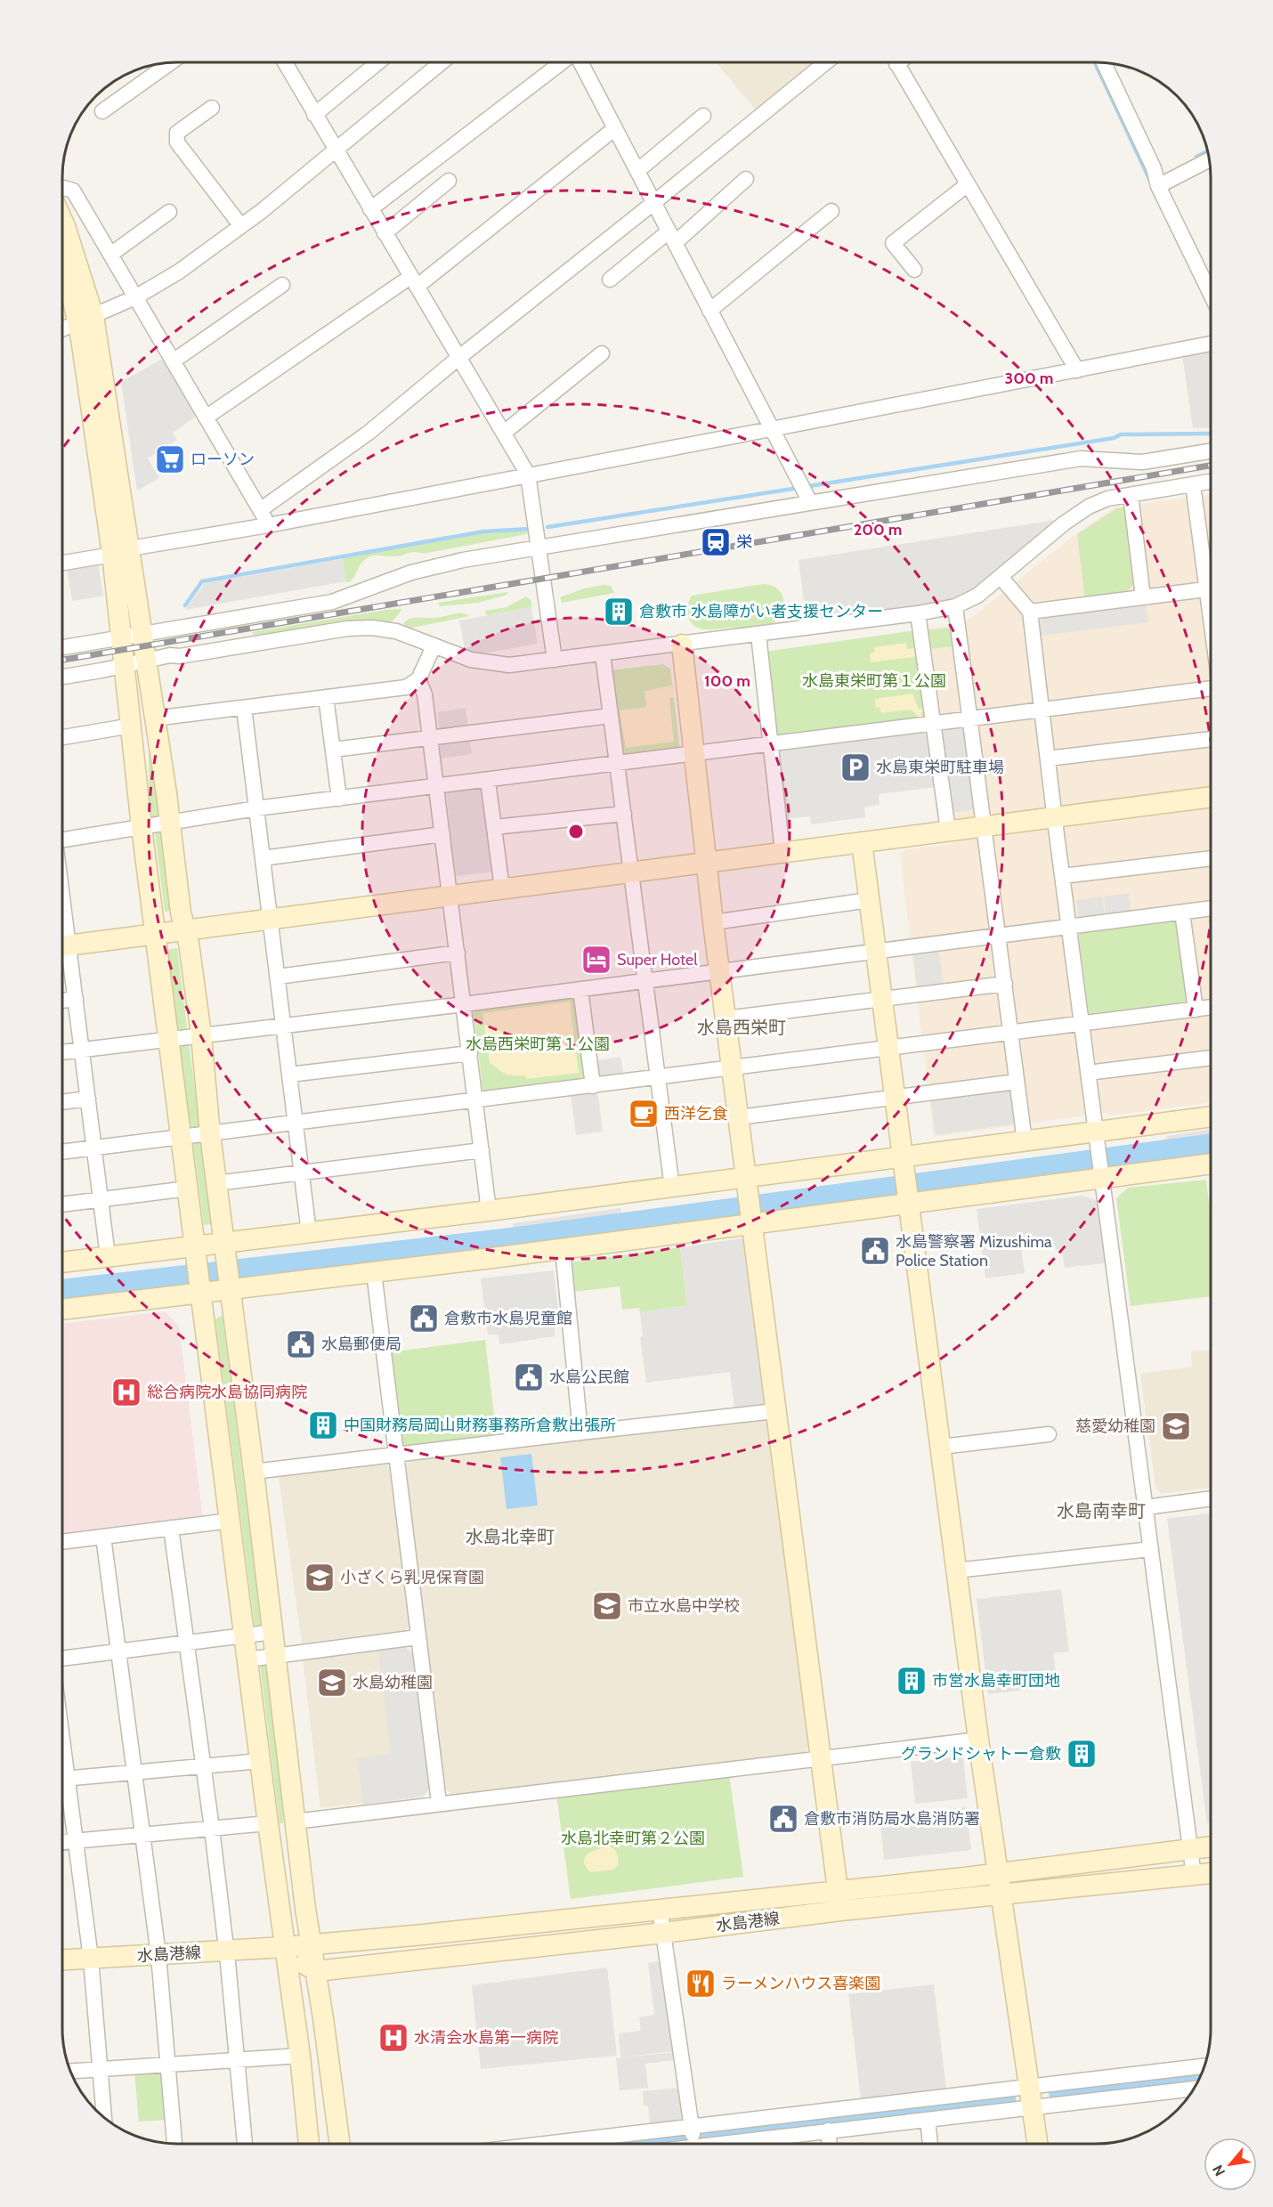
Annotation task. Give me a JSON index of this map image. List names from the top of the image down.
{
  "streets": {
    "street": ["水島港線"]
  },
  "districts": ["水島西栄町", "水島南幸町", "水島北幸町"],
  "parks": ["水島東栄町第１公園", "水島西栄町第１公園", "水島北幸町第２公園"],
  "places": {
    "supermarket": ["ローソン"],
    "station": ["栄"],
    "building": [
      "倉敷市 水島障がい者支援センター",
      "中国財務局岡山財務事務所倉敷出張所",
      "市営水島幸町団地",
      "グランドシャトー倉敷"
    ],
    "parking": ["水島東栄町駐車場"],
    "hotel": ["Super Hotel"],
    "cafe": ["西洋乞食"],
    "public building": [
      "水島警察署 Mizushima Police Station",
      "倉敷市水島児童館",
      "水島郵便局",
      "水島公民館",
      "倉敷市消防局水島消防署"
    ],
    "hospital": ["総合病院水島協同病院", "水清会水島第一病院"],
    "school or university": [
      "慈愛幼稚園",
      "小ざくら乳児保育園",
      "市立水島中学校",
      "水島幼稚園"
    ],
    "restaurant": ["ラーメンハウス喜楽園"]
  },
  "north": "bottom left",
  "rings": ["300 m", "200 m", "100 m"]
}
